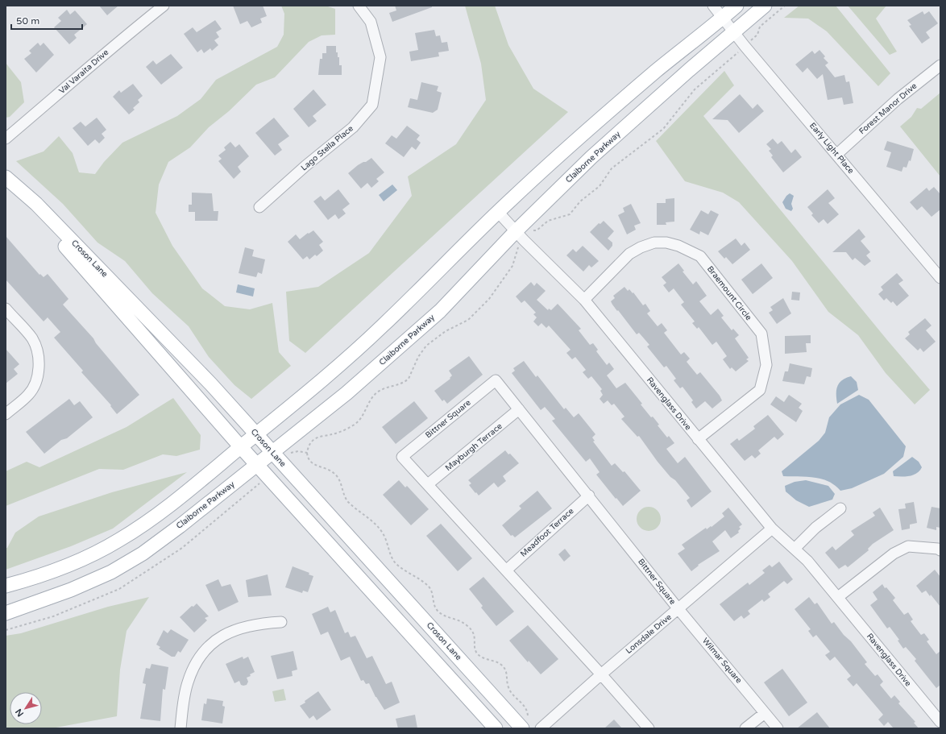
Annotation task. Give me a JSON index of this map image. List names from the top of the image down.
{
  "streets": {
    "main road": ["Claiborne Parkway", "Croson Lane"],
    "street": [
      "Val Varaita Drive",
      "Forest Manor Drive",
      "Lago Stella Place",
      "Early Light Place",
      "Braemount Circle",
      "Ravenglass Drive",
      "Bittner Square",
      "Mayburgh Terrace",
      "Meadfoot Terrace",
      "Lonsdale Drive",
      "Wilmar Square"
    ]
  },
  "crossings": [
    ["Forest Manor Drive", "Early Light Place"],
    ["Early Light Place", "Claiborne Parkway"],
    ["Claiborne Parkway", "Croson Lane"],
    ["Claiborne Parkway", "Ravenglass Drive"],
    ["Braemount Circle", "Ravenglass Drive"],
    ["Ravenglass Drive", "Lonsdale Drive"],
    ["Bittner Square", "Mayburgh Terrace"],
    ["Bittner Square", "Meadfoot Terrace"],
    ["Bittner Square", "Lonsdale Drive"],
    ["Bittner Square", "Wilmar Square"],
    ["Lonsdale Drive", "Wilmar Square"]
  ],
  "scale_bar": "50 m",
  "north": "bottom left"
}
